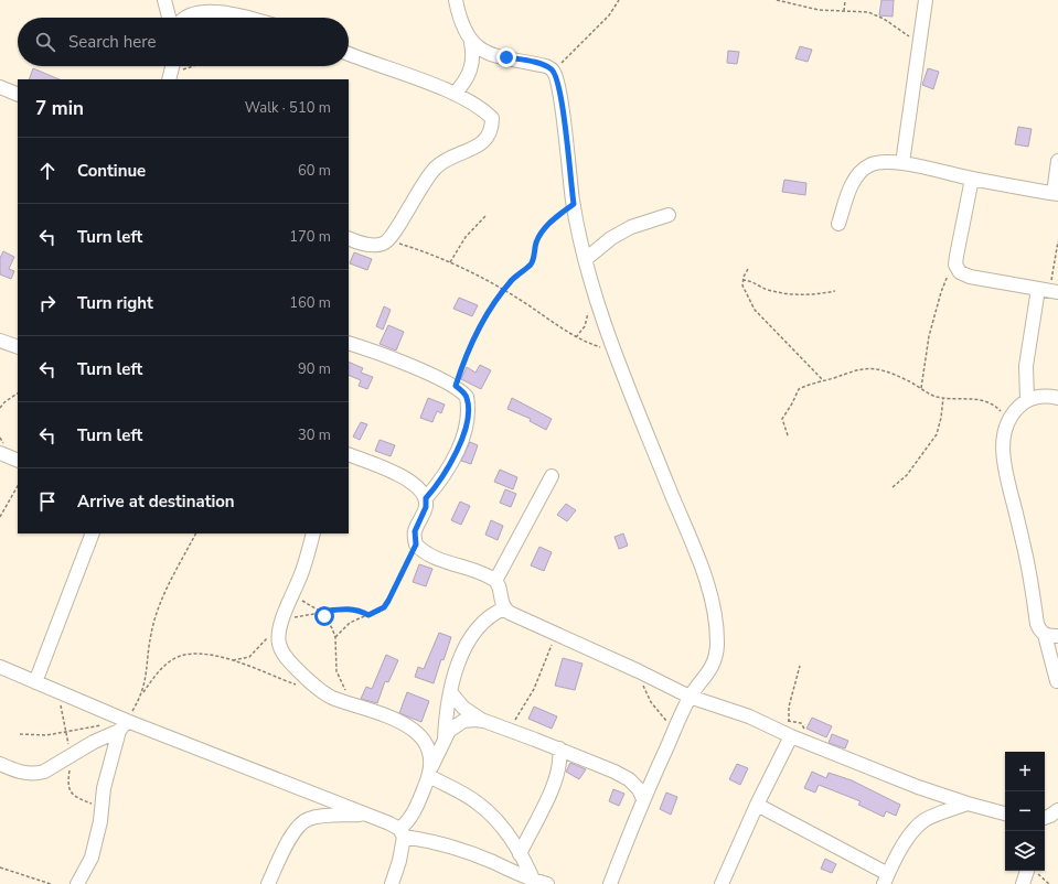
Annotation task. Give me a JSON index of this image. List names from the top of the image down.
{
  "page": {
    "search": "Search here",
    "heading": ["7 min", "Walk · 510 m"],
    "list": [
      ["Continue", "60 m"],
      ["Turn left", "170 m"],
      ["Turn right", "160 m"],
      ["Turn left", "90 m"],
      ["Turn left", "30 m"],
      "Arrive at destination"
    ],
    "map_buttons": ["+", "−"]
  }
}
